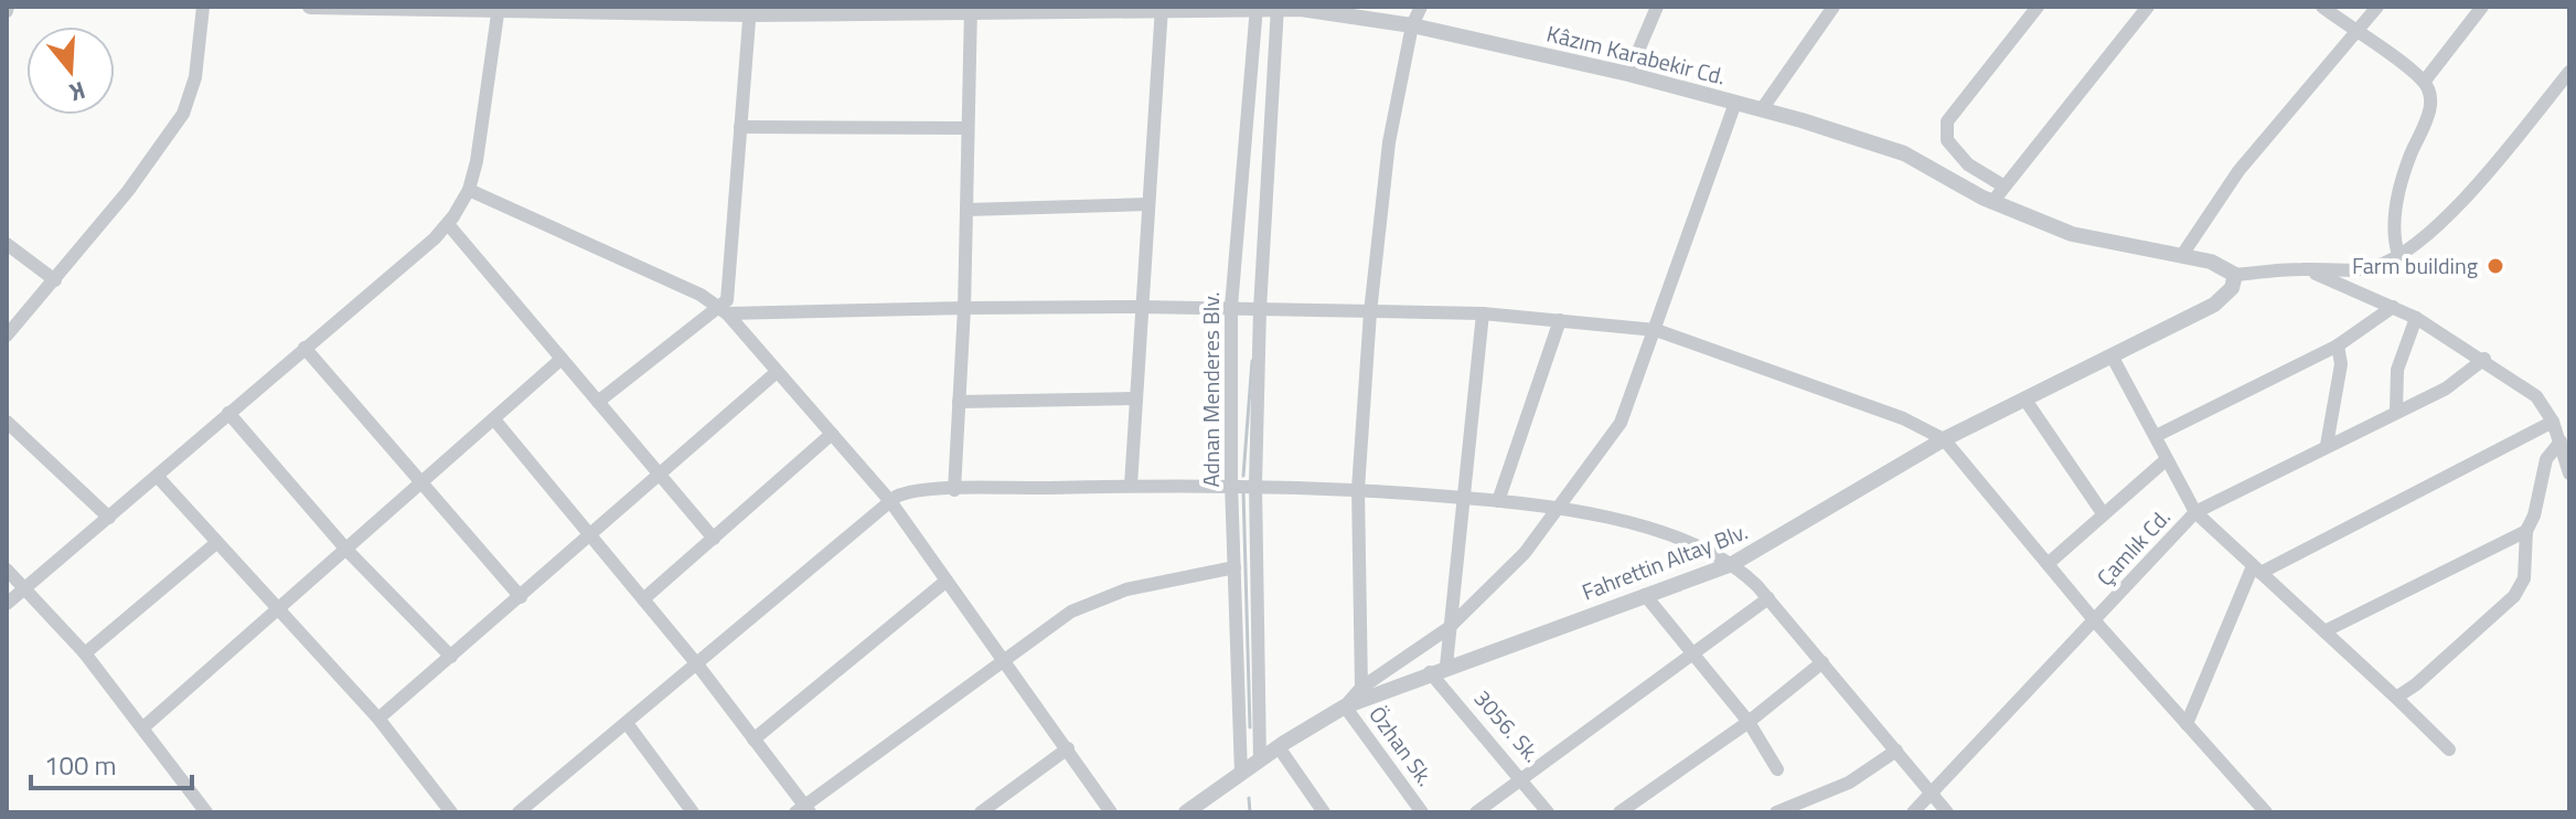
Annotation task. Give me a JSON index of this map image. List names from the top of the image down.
{
  "streets": {
    "street": [
      "Kâzım Karabekir Cd.",
      "Adnan Menderes Blv.",
      "Çamlık Cd.",
      "Fahrettin Altay Blv.",
      "3056. Sk.",
      "Özhan Sk."
    ]
  },
  "crossings": [
    ["Kâzım Karabekir Cd.", "Adnan Menderes Blv."],
    ["Kâzım Karabekir Cd.", "Fahrettin Altay Blv."],
    ["Adnan Menderes Blv.", "Fahrettin Altay Blv."],
    ["Fahrettin Altay Blv.", "3056. Sk."],
    ["Fahrettin Altay Blv.", "Özhan Sk."]
  ],
  "places": ["Farm building"],
  "scale_bar": "100 m",
  "north": "bottom"
}
